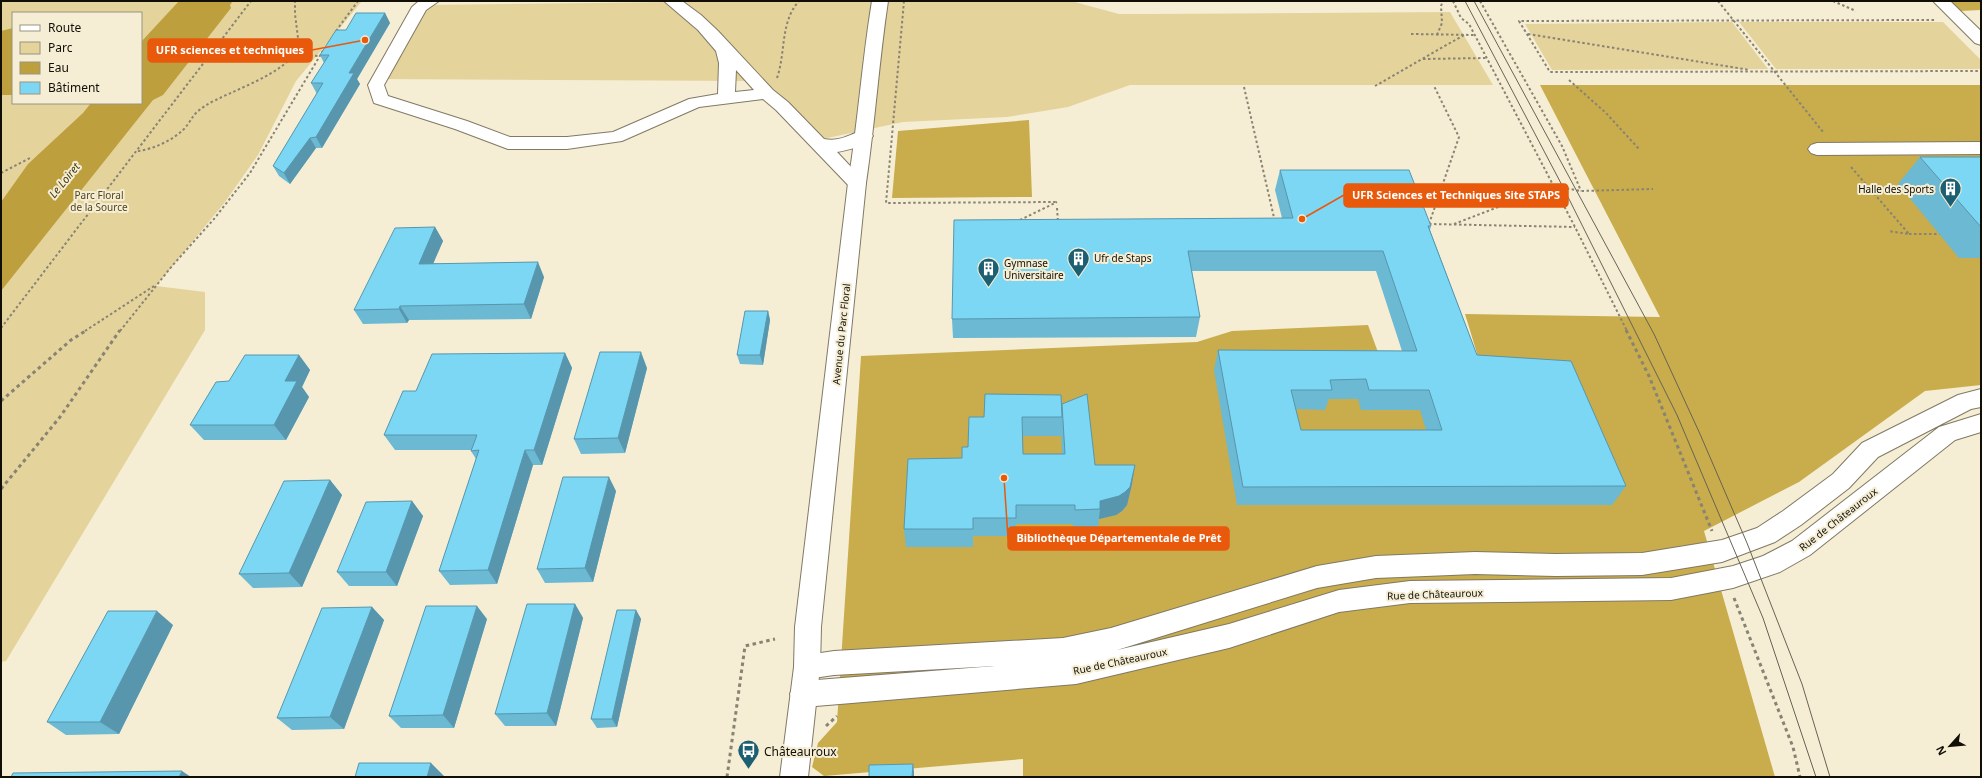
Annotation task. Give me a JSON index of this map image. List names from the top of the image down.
{
  "streets": {
    "street": ["Avenue du Parc Floral", "Rue de Châteauroux"]
  },
  "crossings": [
    ["Avenue du Parc Floral", "Rue de Châteauroux"]
  ],
  "water": ["Le Loiret"],
  "parks": ["Parc Floral de la Source"],
  "places": {
    "other": ["UFR sciences et techniques", "UFR Sciences et Techniques Site STAPS", "Bibliothèque Départementale de Prêt"],
    "building": ["Halle des Sports", "Ufr de Staps", "Gymnase Universitaire"],
    "bus stop": ["Châteauroux"]
  },
  "legend": [
    "Route",
    "Parc",
    "Eau",
    "Bâtiment"
  ],
  "north": "bottom left"
}
